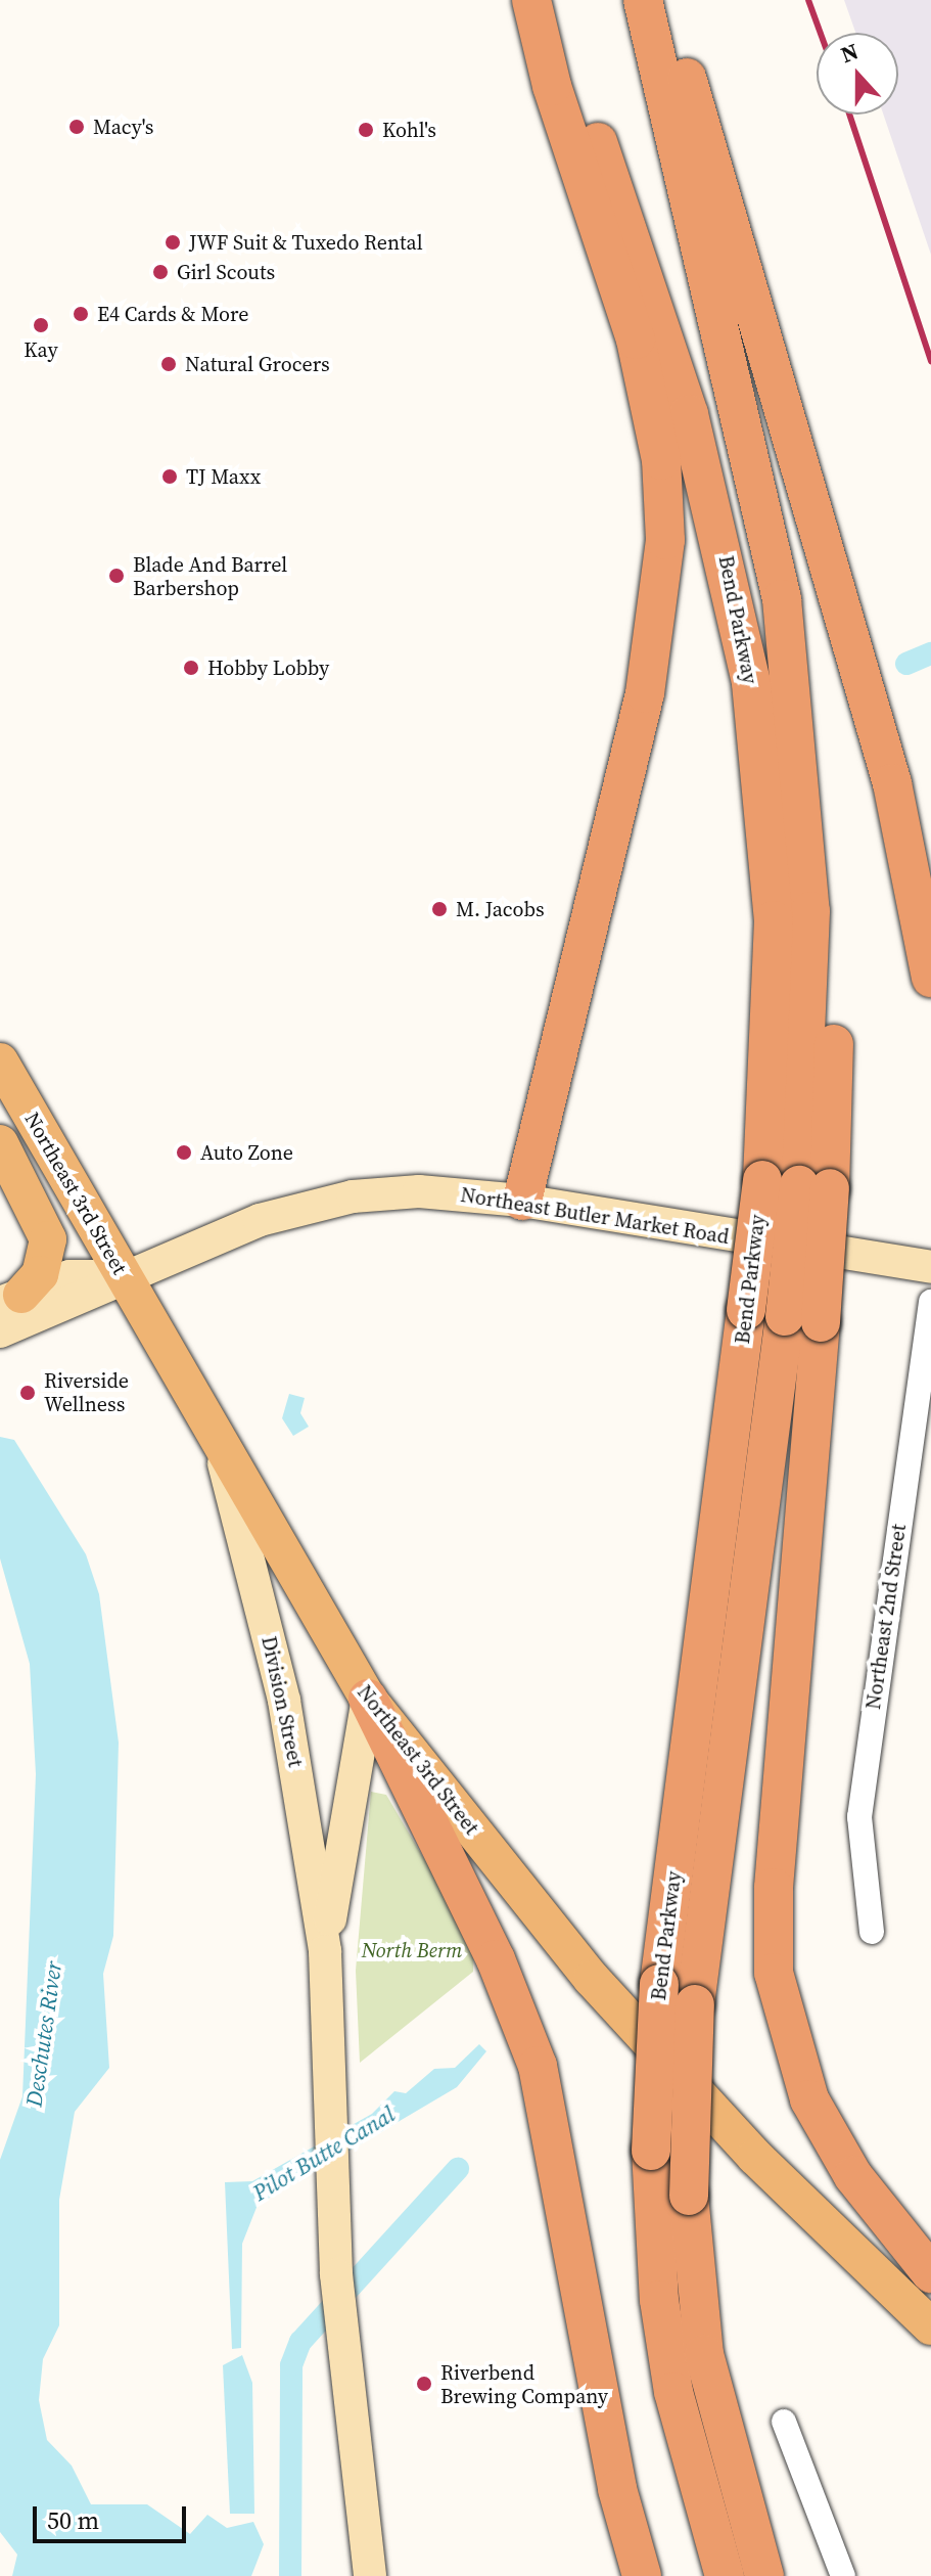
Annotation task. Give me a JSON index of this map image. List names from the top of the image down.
{
  "streets": {
    "highway": ["Bend Parkway"],
    "main road": ["Northeast 3rd Street", "Northeast Butler Market Road", "Division Street"],
    "street": ["Northeast 2nd Street"]
  },
  "crossings": [
    ["Northeast 3rd Street", "Northeast Butler Market Road"],
    ["Northeast 3rd Street", "Division Street"]
  ],
  "water": ["Deschutes River", "Pilot Butte Canal"],
  "parks": ["North Berm"],
  "places": [
    "Macy's",
    "Kohl's",
    "JWF Suit & Tuxedo Rental",
    "Girl Scouts",
    "E4 Cards & More",
    "Kay",
    "Natural Grocers",
    "TJ Maxx",
    "Blade And Barrel Barbershop",
    "Hobby Lobby",
    "M. Jacobs",
    "Auto Zone",
    "Riverside Wellness",
    "Riverbend Brewing Company"
  ],
  "scale_bar": "50 m",
  "north": "top"
}
